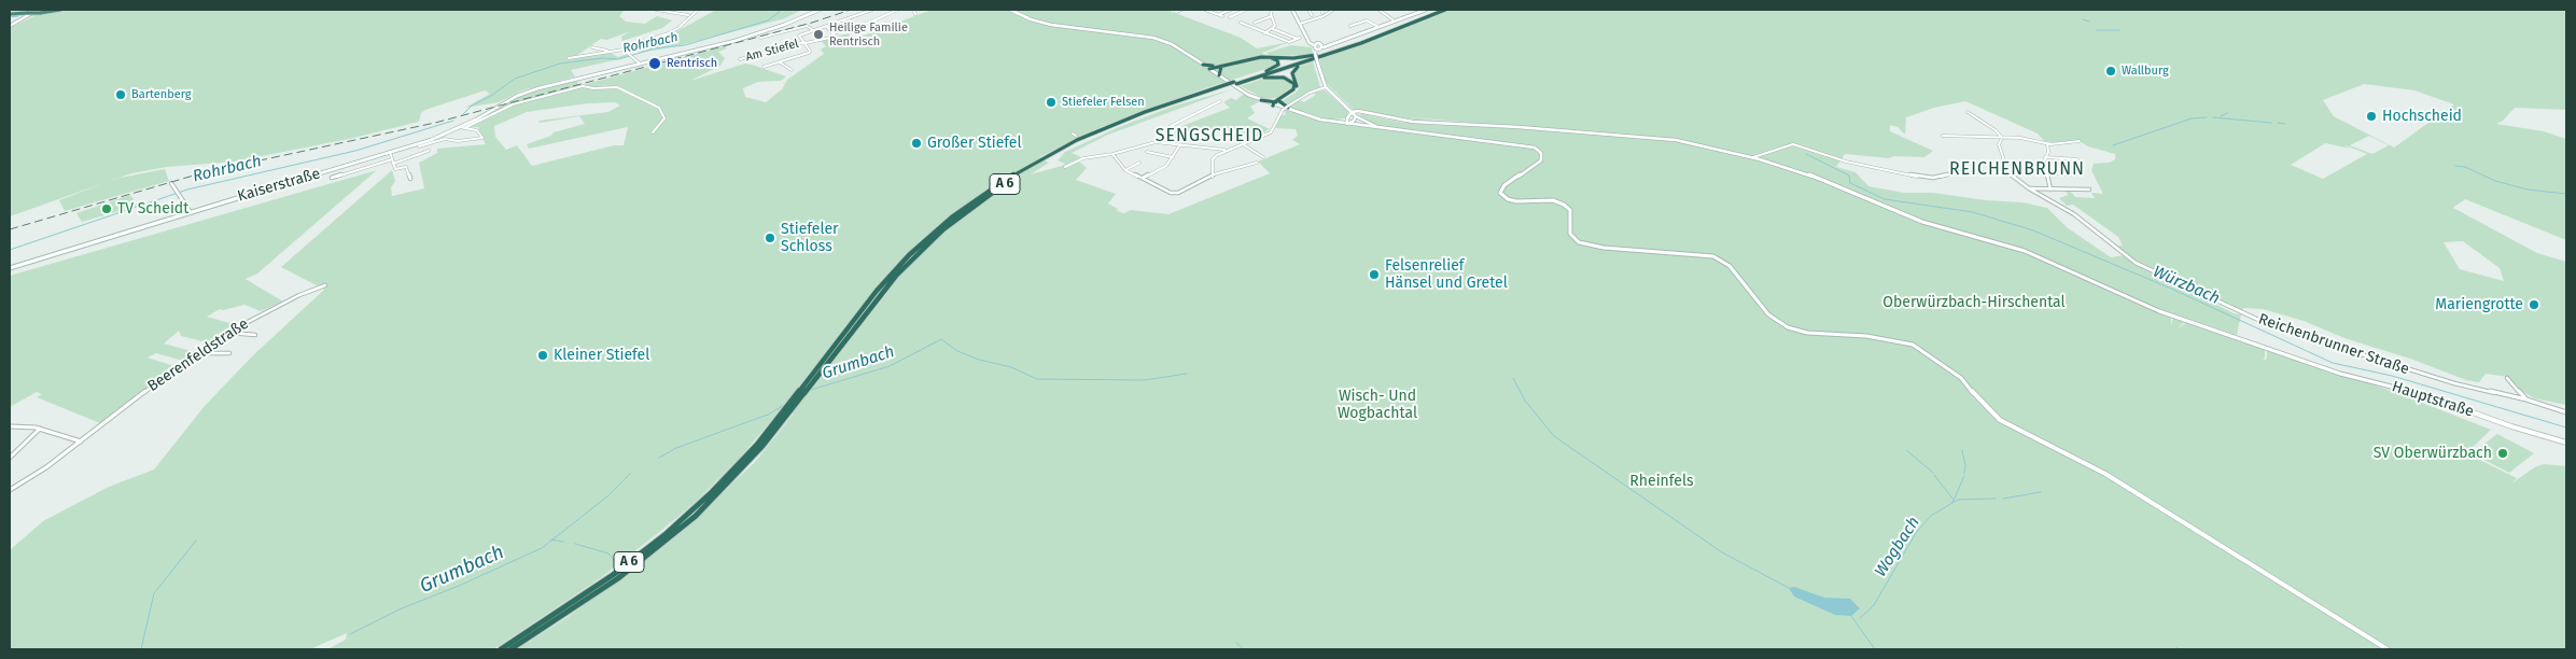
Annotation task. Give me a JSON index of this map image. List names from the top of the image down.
{
  "streets": {
    "highway": ["A 6"],
    "main road": ["Kaiserstraße", "Hauptstraße"],
    "street": ["Am Stiefel", "Reichenbrunner Straße", "Beerenfeldstraße"]
  },
  "districts": ["SENGSCHEID", "REICHENBRUNN"],
  "water": [
    "Rohrbach",
    "Würzbach",
    "Grumbach",
    "Wogbach"
  ],
  "parks": ["Oberwürzbach-Hirschental", "Wisch- Und Wogbachtal", "Rheinfels"],
  "places": [
    "Heilige Familie Rentrisch",
    "Rentrisch",
    "Wallburg",
    "Bartenberg",
    "Stiefeler Felsen",
    "Hochscheid",
    "Großer Stiefel",
    "TV Scheidt",
    "Stiefeler Schloss",
    "Felsenrelief Hänsel und Gretel",
    "Mariengrotte",
    "Kleiner Stiefel",
    "SV Oberwürzbach"
  ]
}
